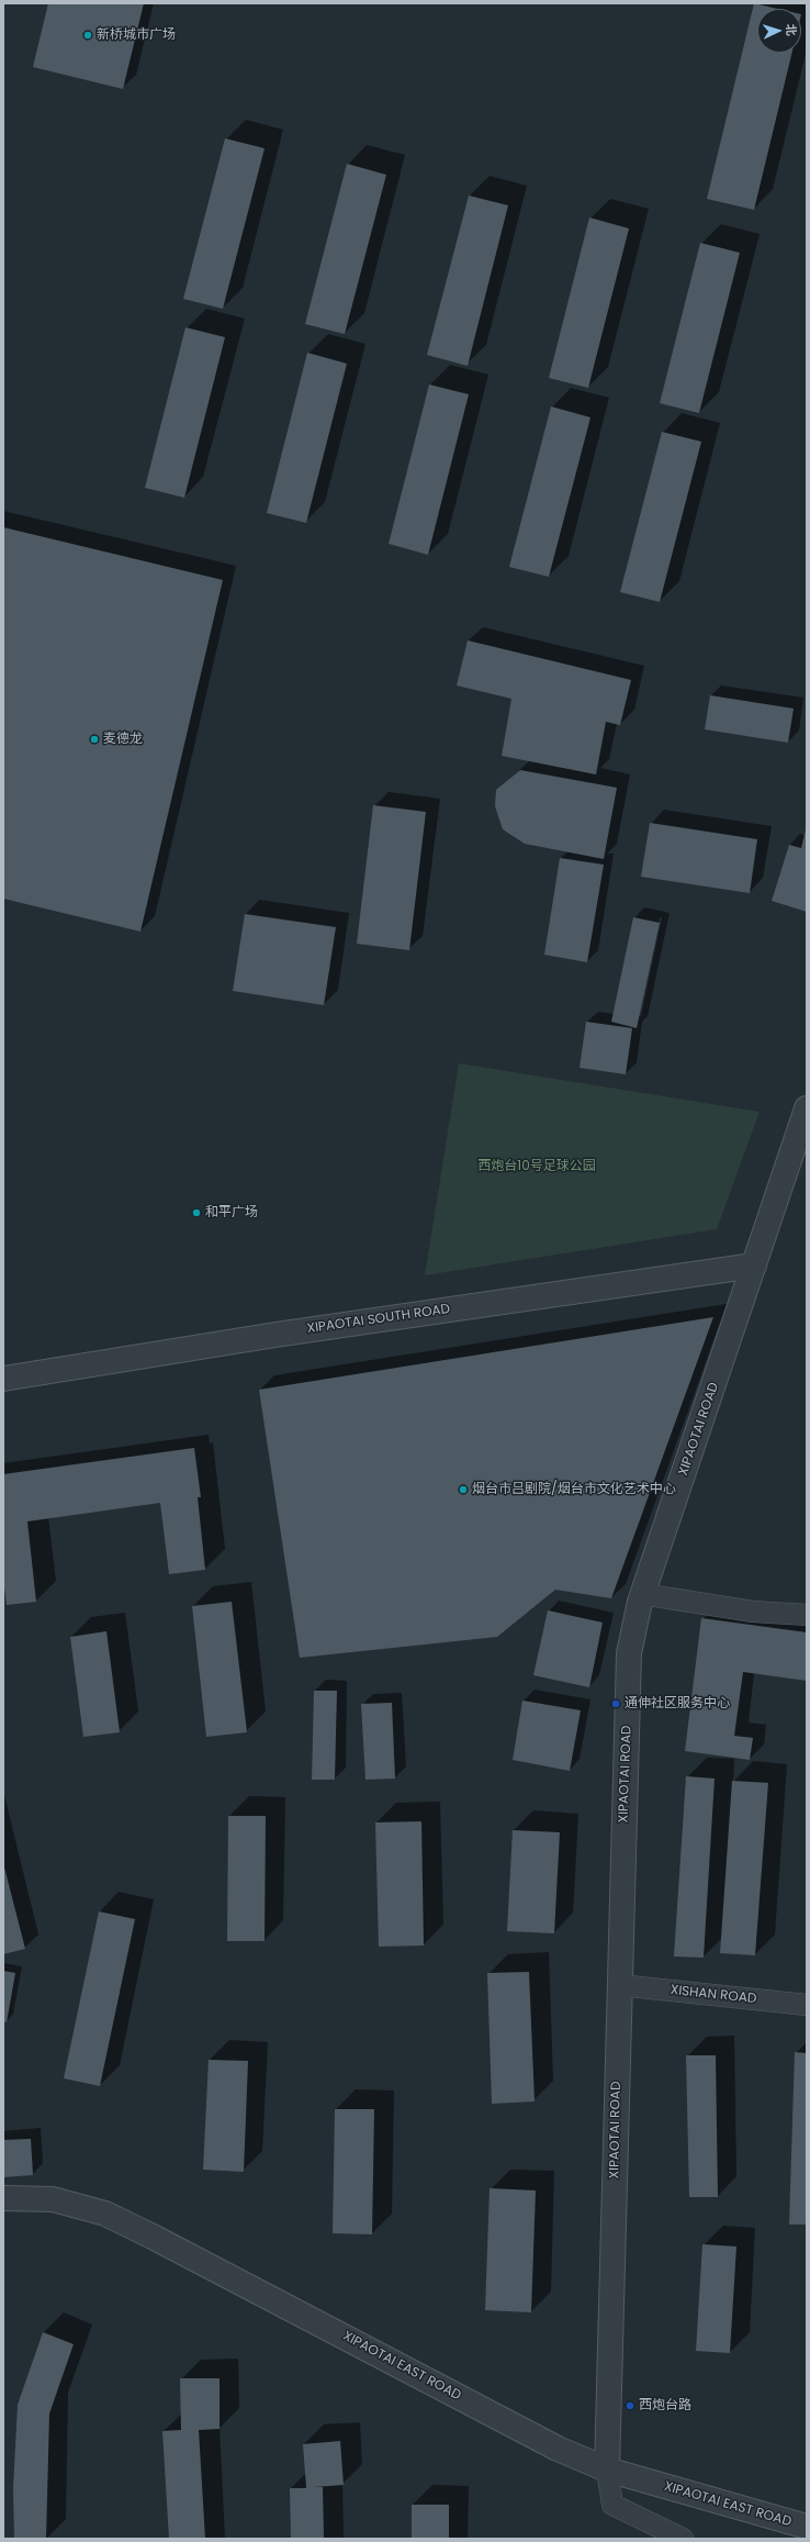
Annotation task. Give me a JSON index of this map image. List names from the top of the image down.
{
  "streets": {
    "street": [
      "XIPAOTAI SOUTH ROAD",
      "XIPAOTAI ROAD",
      "XISHAN ROAD",
      "XIPAOTAI EAST ROAD"
    ]
  },
  "crossings": [
    ["XIPAOTAI SOUTH ROAD", "XIPAOTAI ROAD"],
    ["XIPAOTAI ROAD", "XISHAN ROAD"],
    ["XIPAOTAI ROAD", "XIPAOTAI EAST ROAD"]
  ],
  "parks": ["西炮台10号足球公园"],
  "places": [
    "新桥城市广场",
    "麦德龙",
    "和平广场",
    "烟台市吕剧院/烟台市文化艺术中心",
    "通伸社区服务中心",
    "西炮台路"
  ],
  "north": "right"
}
